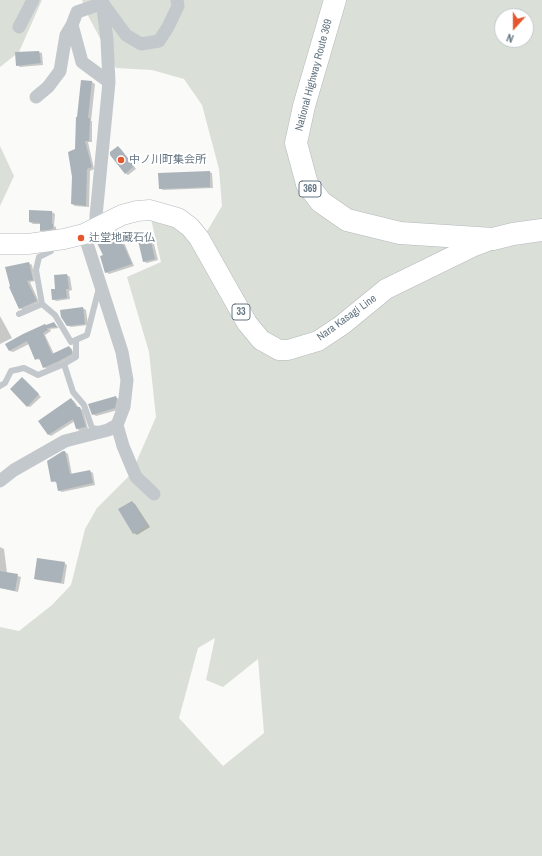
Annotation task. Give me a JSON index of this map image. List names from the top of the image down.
{
  "streets": {
    "highway": ["National Highway Route 369", "369"],
    "main road": ["33", "Nara Kasagi Line"]
  },
  "crossings": [
    ["National Highway Route 369", "Nara Kasagi Line"]
  ],
  "places": ["中ノ川町集会所", "辻堂地蔵石仏"],
  "north": "bottom"
}
